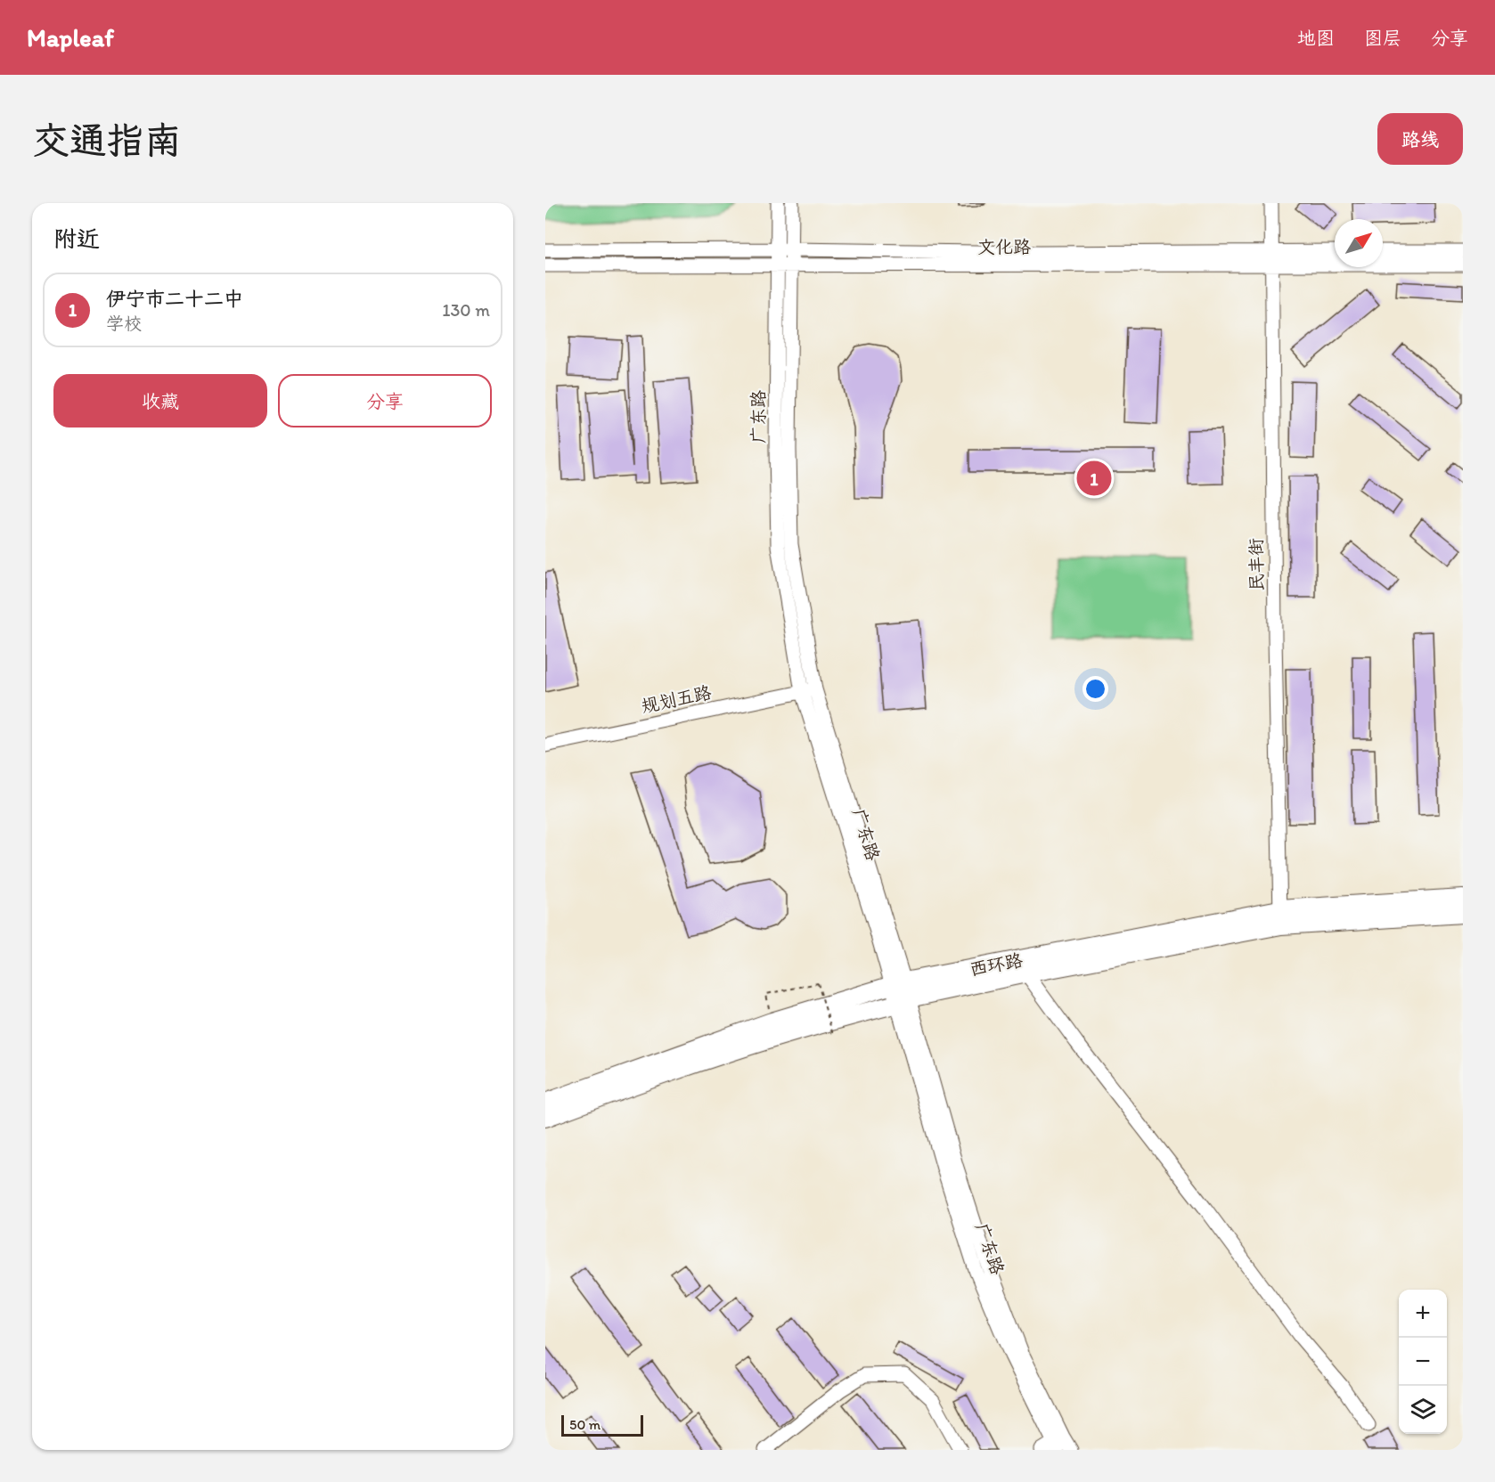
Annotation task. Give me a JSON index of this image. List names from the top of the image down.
{
  "streets": {
    "main road": ["西环路"],
    "street": [
      "文化路",
      "广东路",
      "民丰街",
      "规划五路"
    ]
  },
  "crossings": [
    ["文化路", "广东路"],
    ["文化路", "民丰街"],
    ["广东路", "规划五路"],
    ["广东路", "西环路"],
    ["民丰街", "西环路"]
  ],
  "scale_bar": "50 m",
  "north": "top right",
  "page": {
    "header": "Mapleaf",
    "nav": ["地图", "图层", "分享"],
    "buttons": [
      "路线",
      ["收藏", "分享"]
    ],
    "title": "交通指南",
    "heading": "附近",
    "list": [
      {
        "mark": "1",
        "name": "伊宁市二十二中",
        "note": "学校",
        "value": "130 m"
      }
    ],
    "pins": "1",
    "map_buttons": ["+", "−"],
    "scale": "50 m"
  }
}
